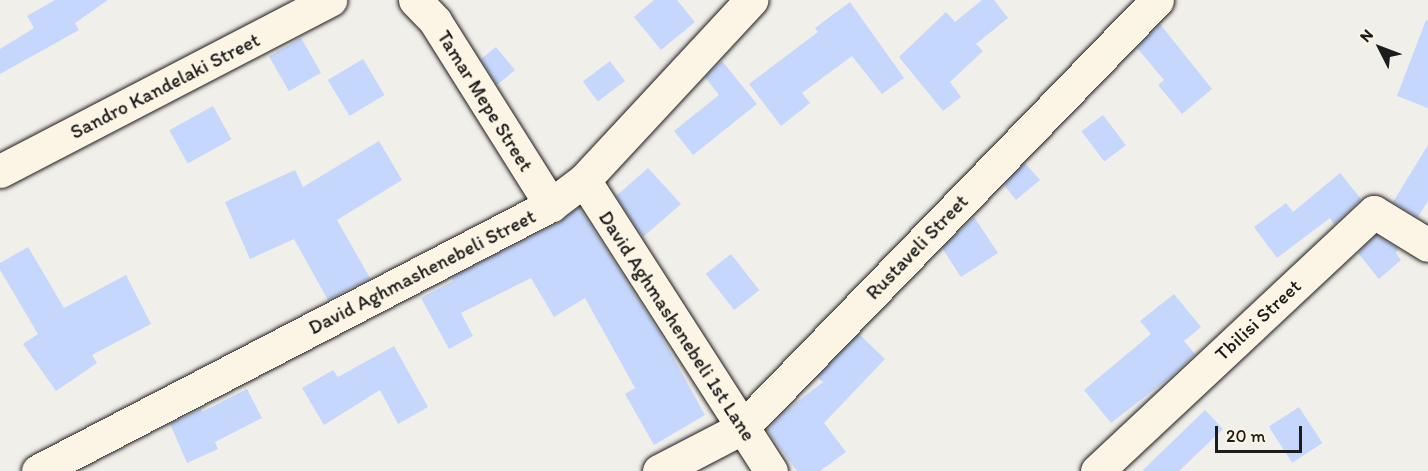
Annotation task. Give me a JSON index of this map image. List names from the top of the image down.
{
  "streets": {
    "street": [
      "Sandro Kandelaki Street",
      "Tamar Mepe Street",
      "Rustaveli Street",
      "David Aghmashenebeli Street",
      "Tbilisi Street",
      "David Aghmashenebeli 1st Lane"
    ]
  },
  "crossings": [
    ["Tamar Mepe Street", "David Aghmashenebeli Street"],
    ["Rustaveli Street", "David Aghmashenebeli 1st Lane"],
    ["David Aghmashenebeli Street", "David Aghmashenebeli 1st Lane"]
  ],
  "scale_bar": "20 m",
  "north": "top left"
}
